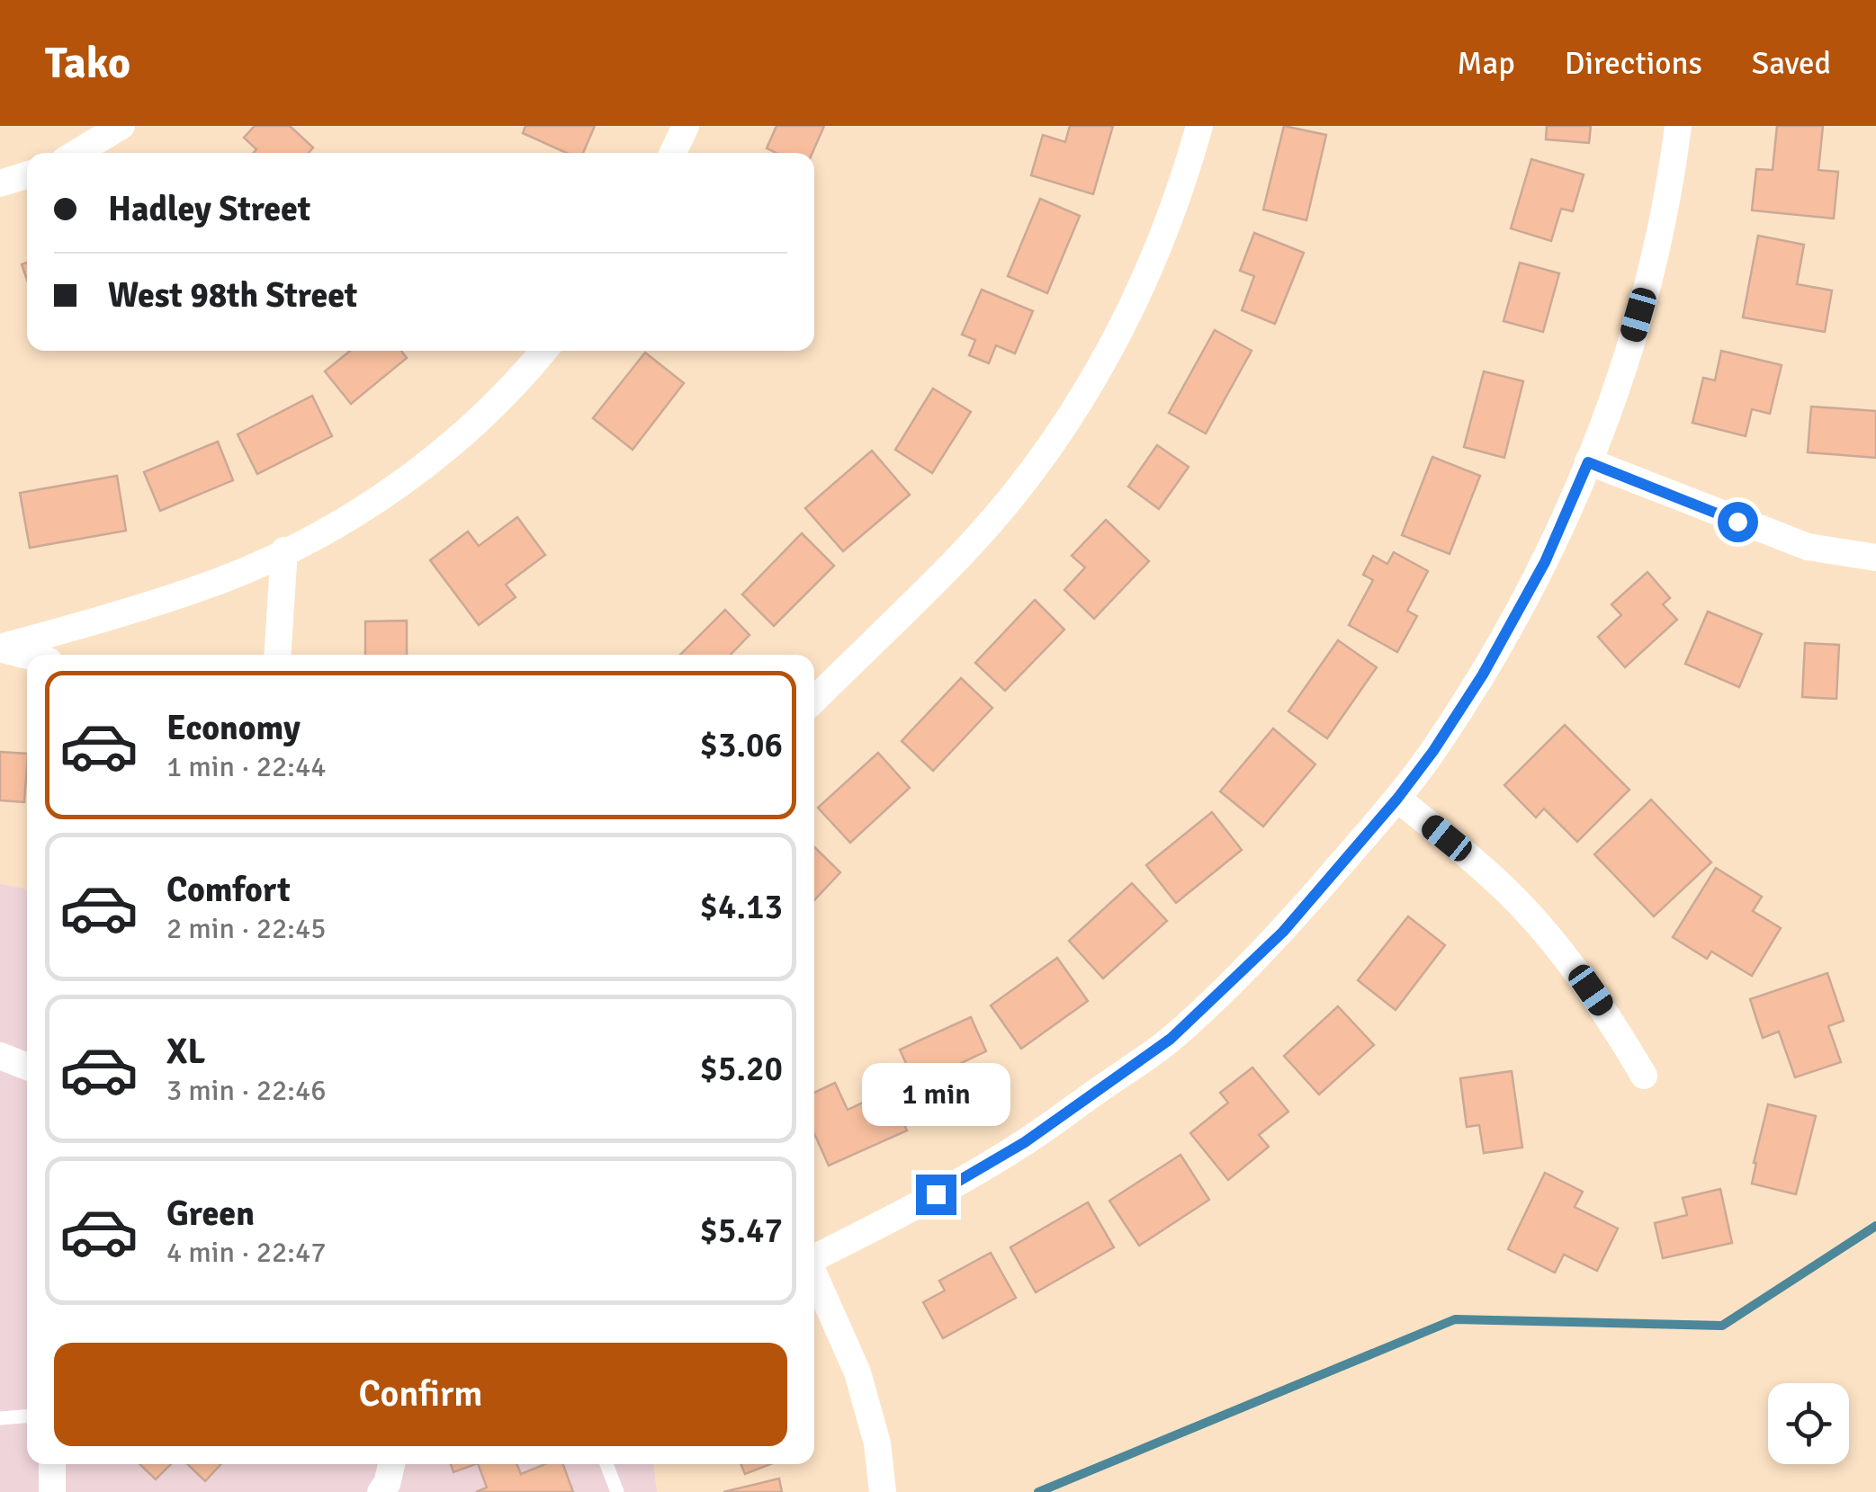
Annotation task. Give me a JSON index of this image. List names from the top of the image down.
{
  "page": {
    "header": "Tako",
    "nav": ["Map", "Directions", "Saved"],
    "banner": ["Hadley Street", "West 98th Street"],
    "list": [
      {
        "name": "Economy",
        "note": "1 min · 22:44",
        "value": "$3.06"
      },
      {
        "name": "Comfort",
        "note": "2 min · 22:45",
        "value": "$4.13"
      },
      {
        "name": "XL",
        "note": "3 min · 22:46",
        "value": "$5.20"
      },
      {
        "name": "Green",
        "note": "4 min · 22:47",
        "value": "$5.47"
      }
    ],
    "bubble": "1 min",
    "buttons": "Confirm"
  }
}
